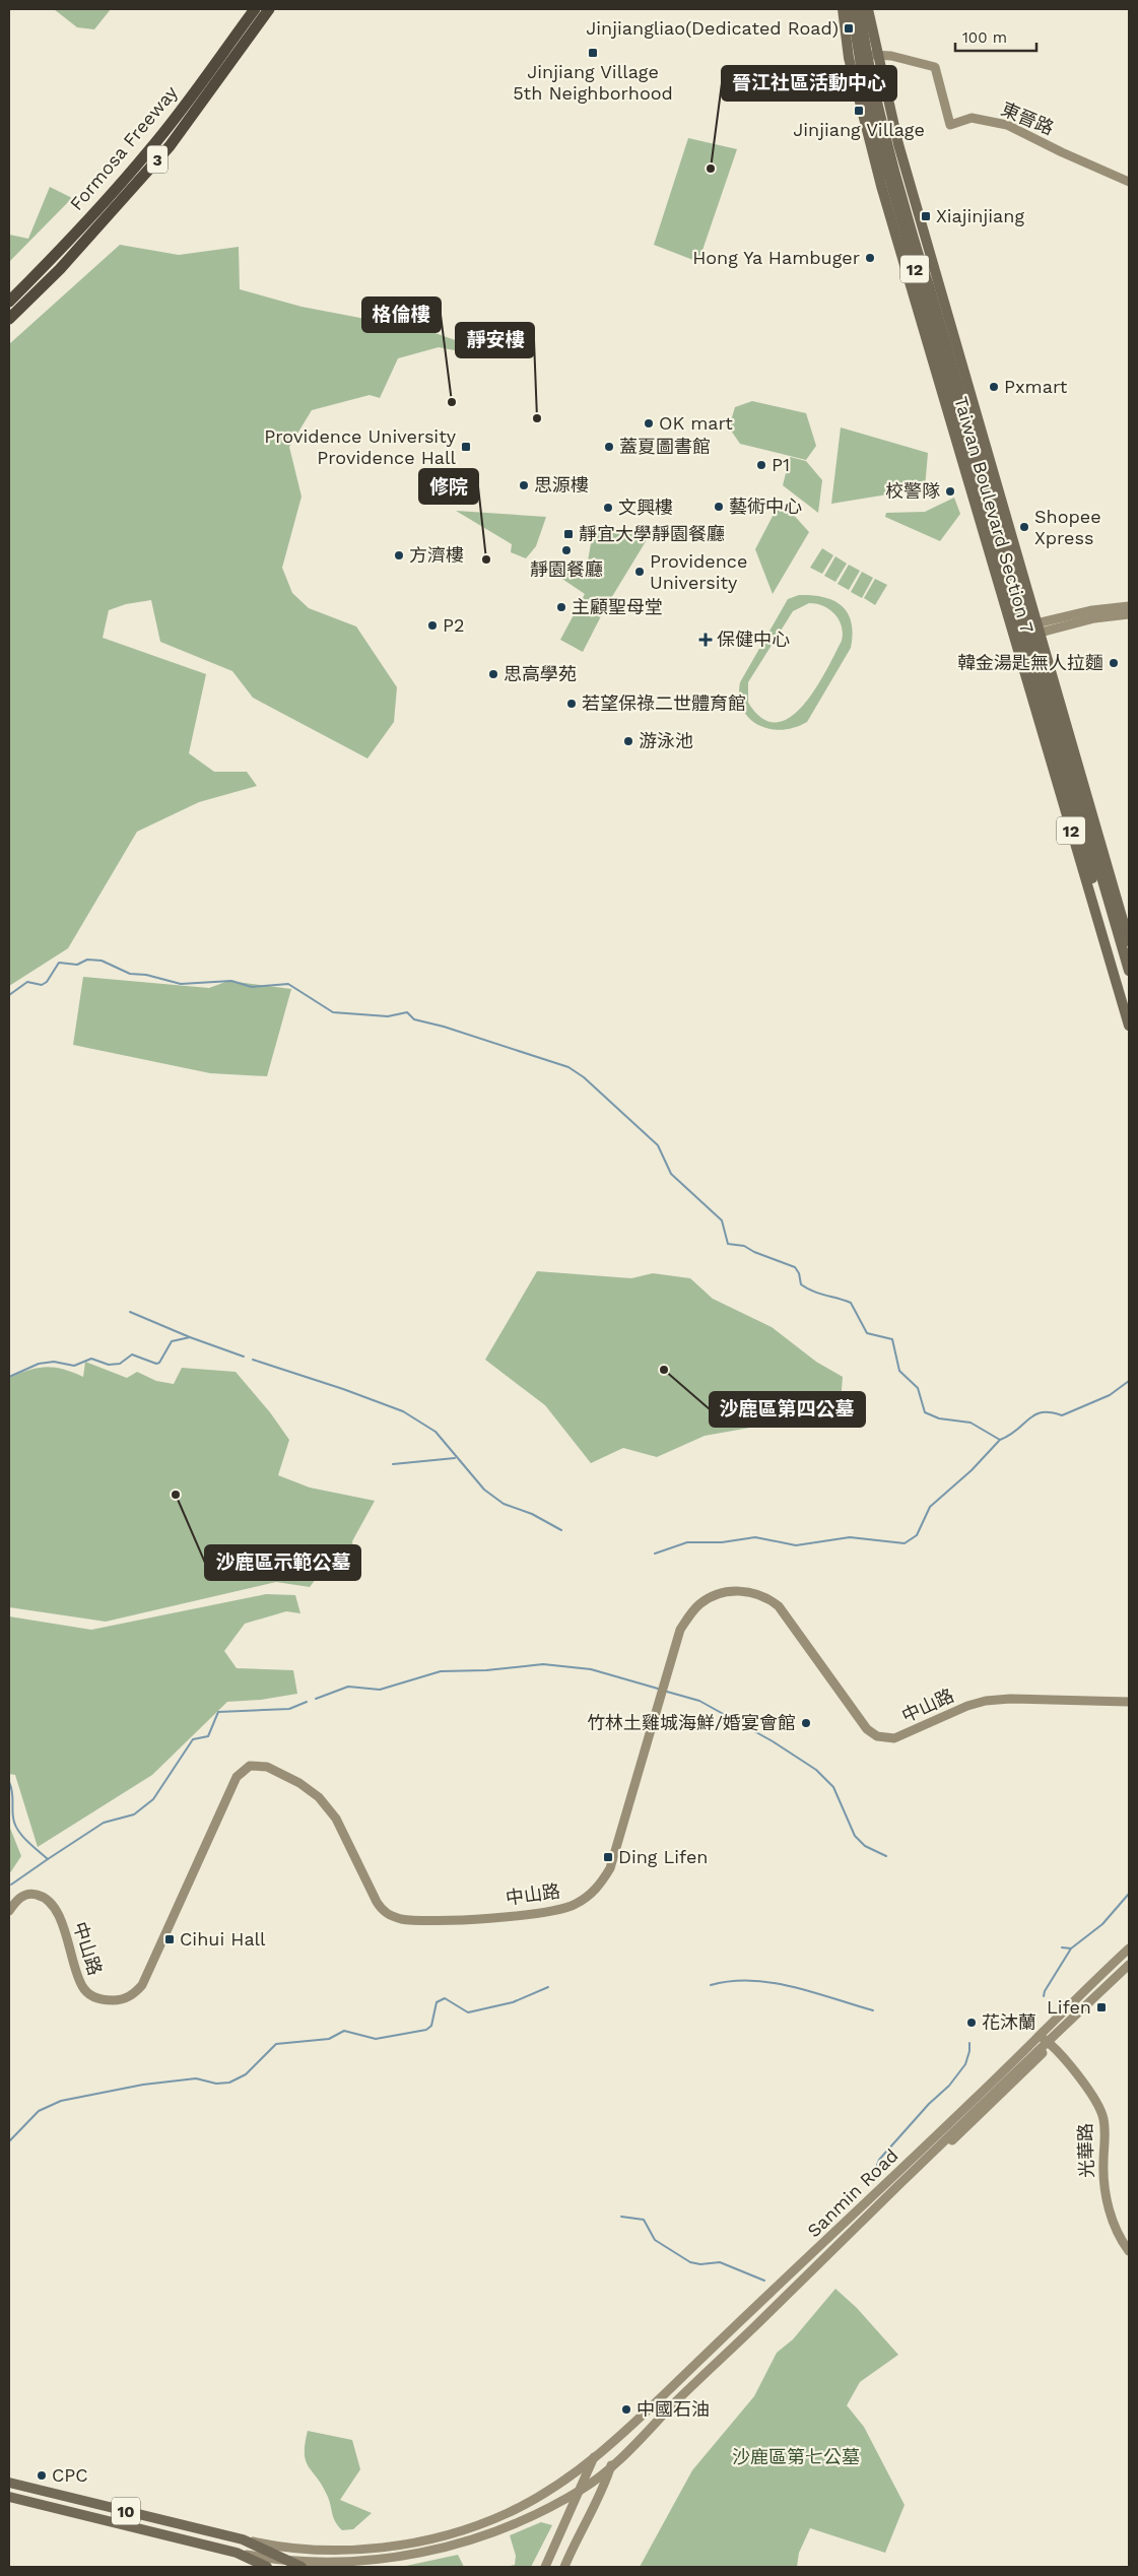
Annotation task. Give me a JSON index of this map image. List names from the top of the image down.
{
  "streets": {
    "highway": ["Formosa Freeway", "3"],
    "main road": ["12", "Taiwan Boulevard Section 7", "10"],
    "street": ["中山路", "光華路", "Sanmin Road"]
  },
  "crossings": [
    ["光華路", "Sanmin Road"],
    ["Sanmin Road", "10"]
  ],
  "parks": ["沙鹿區第七公墓"],
  "places": {
    "transit": [
      "Jinjiangliao(Dedicated Road)",
      "Jinjiang Village 5th Neighborhood",
      "Jinjiang Village",
      "Xiajinjiang",
      "Providence University Providence Hall",
      "靜宜大學靜園餐廳",
      "Ding Lifen",
      "Cihui Hall",
      "Lifen"
    ],
    "other": [
      "晉江社區活動中心",
      "Hong Ya Hambuger",
      "Pxmart",
      "格倫樓",
      "靜安樓",
      "OK mart",
      "蓋夏圖書館",
      "P1",
      "思源樓",
      "校警隊",
      "藝術中心",
      "文興樓",
      "Shopee Xpress",
      "靜園餐廳",
      "方濟樓",
      "修院",
      "Providence University",
      "主顧聖母堂",
      "P2",
      "韓金湯匙無人拉麵",
      "思高學苑",
      "若望保祿二世體育館",
      "游泳池",
      "沙鹿區第四公墓",
      "沙鹿區示範公墓",
      "竹林土雞城海鮮/婚宴會館",
      "花沐蘭",
      "中國石油",
      "CPC"
    ],
    "health": ["保健中心"]
  },
  "scale_bar": "100 m"
}
